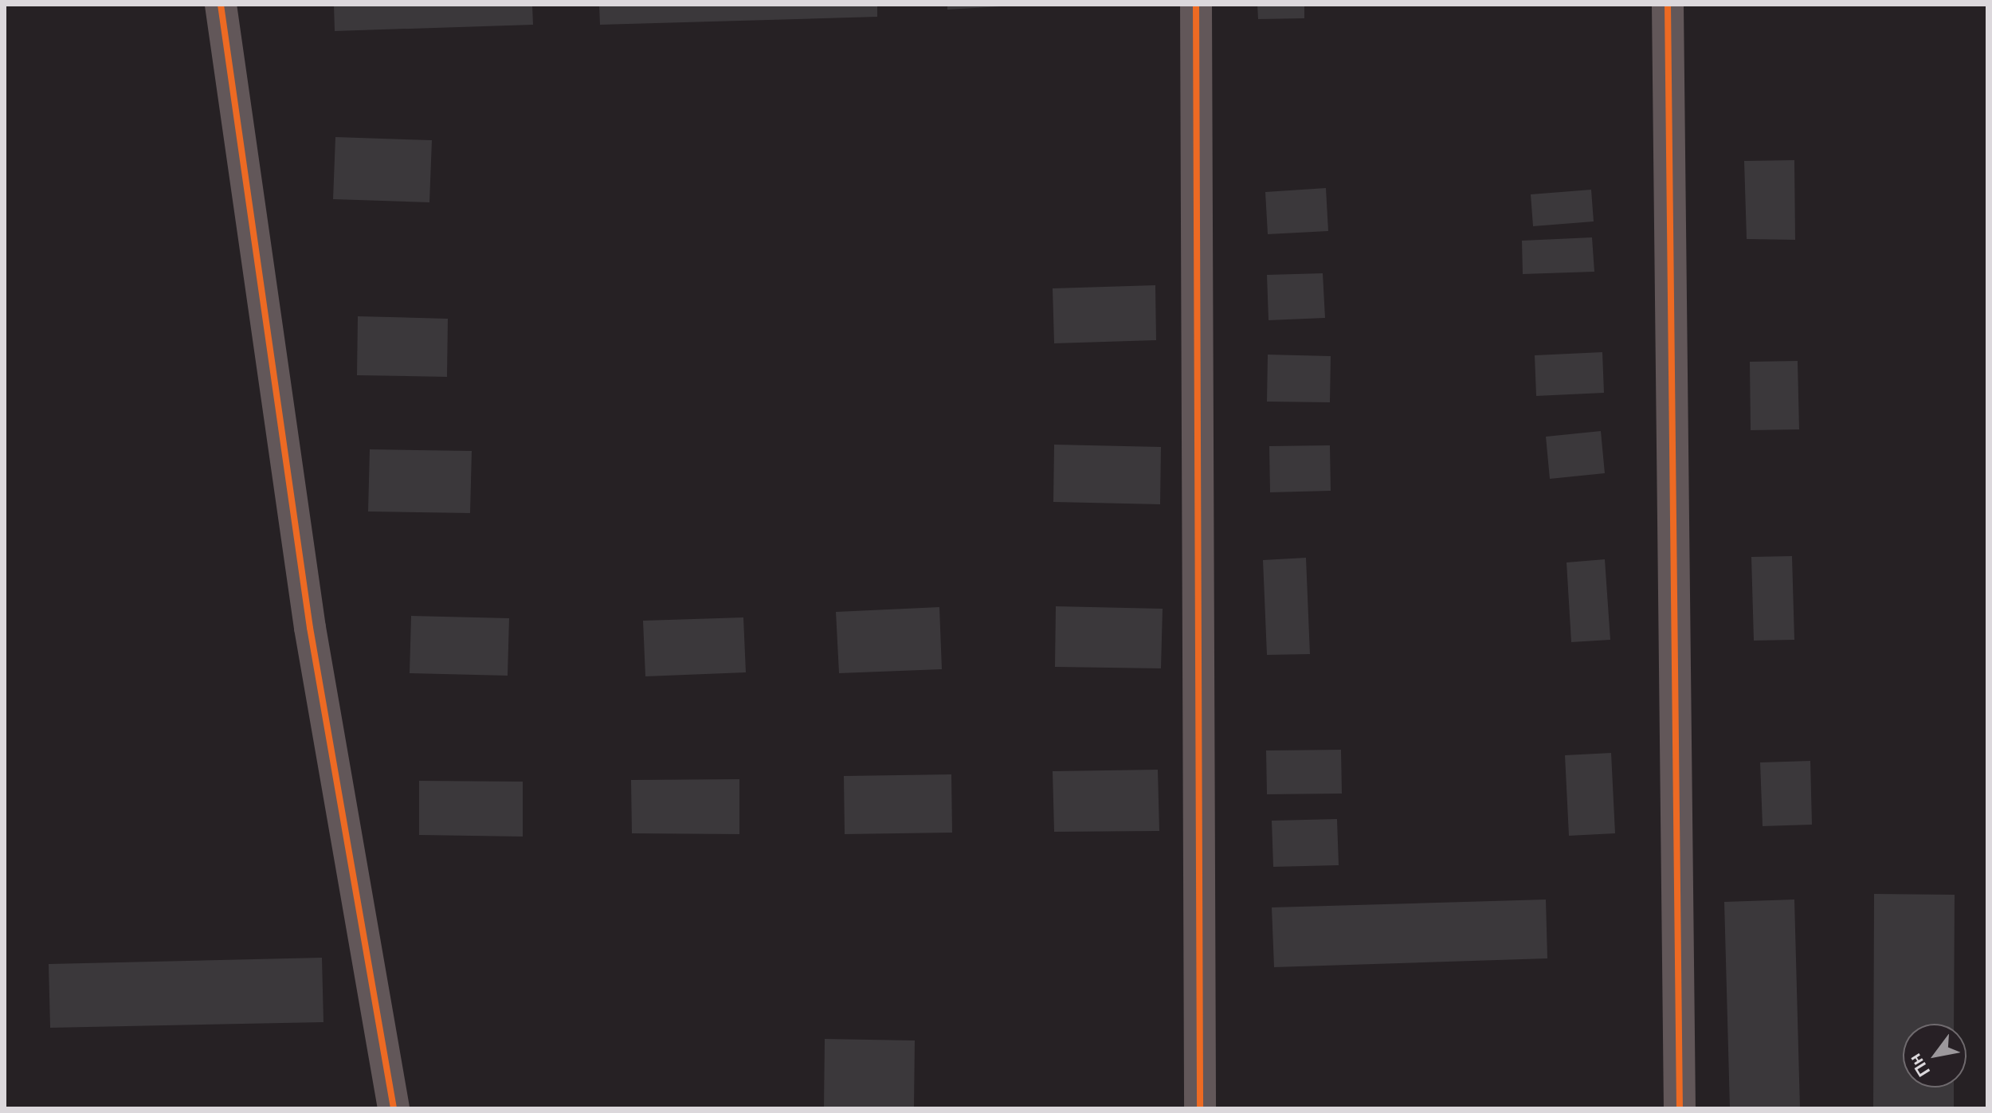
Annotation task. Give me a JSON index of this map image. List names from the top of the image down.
{
  "north": "bottom left"
}
